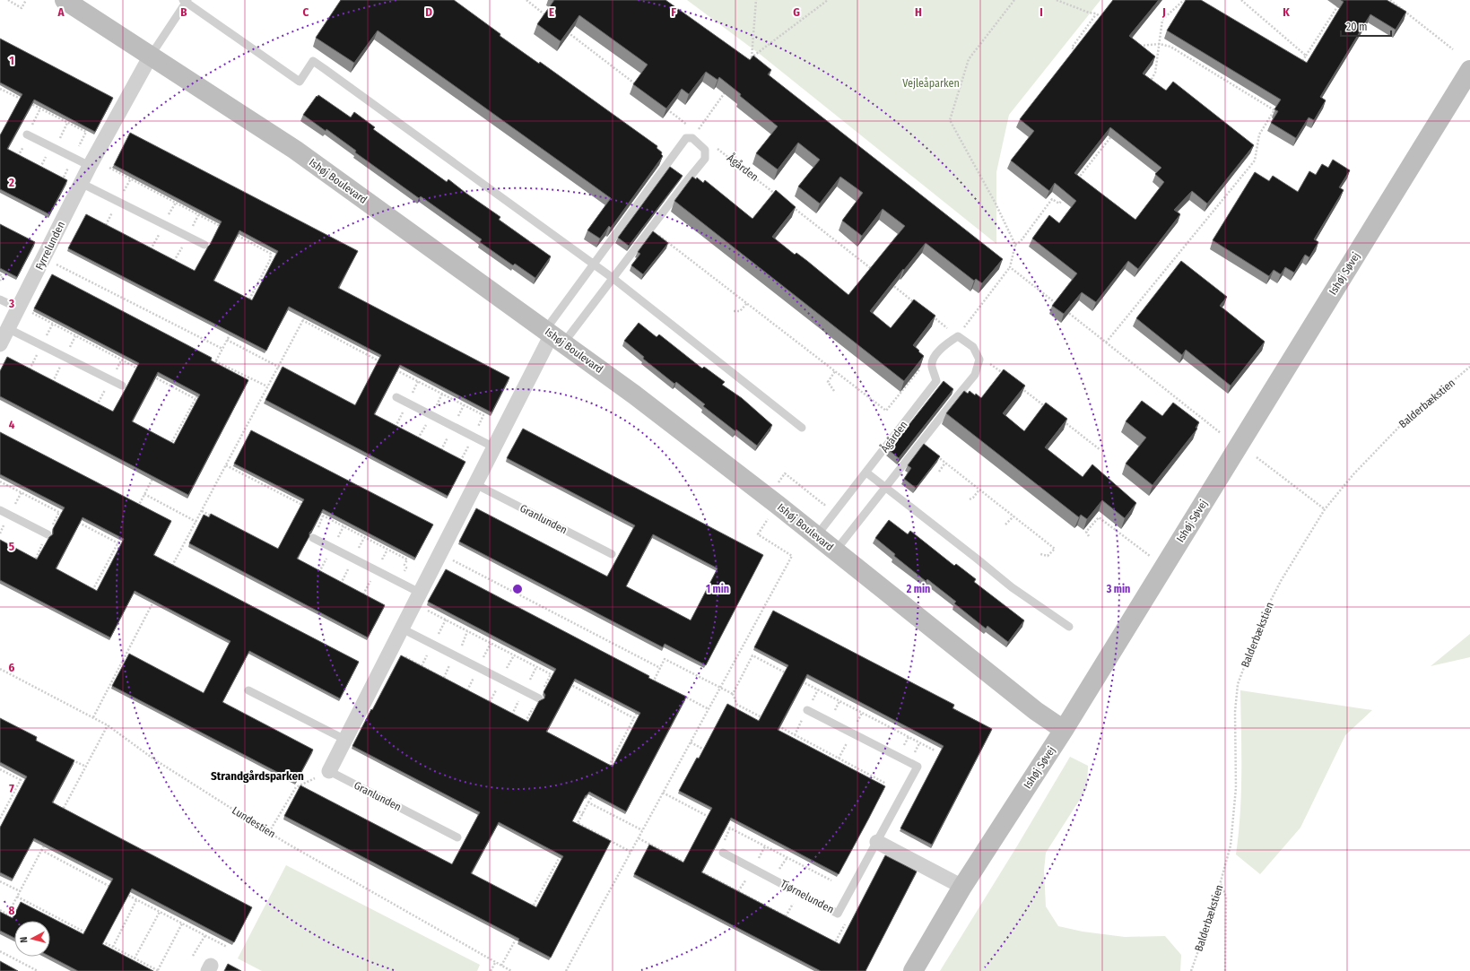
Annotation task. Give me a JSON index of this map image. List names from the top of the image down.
{
  "streets": {
    "street": ["Ishøj Boulevard", "Fyrrelunden", "Ishøj Søvej"],
    "lane": ["Ågården", "Granlunden", "Tjørnelunden"],
    "path": ["Balderbækstien", "Lundestien"]
  },
  "crossings": [
    ["Ågården", "Ishøj Boulevard"],
    ["Ishøj Boulevard", "Fyrrelunden"],
    ["Ishøj Boulevard", "Ishøj Søvej"]
  ],
  "districts": ["Strandgårdsparken"],
  "parks": ["Vejleåparken"],
  "scale_bar": "20 m",
  "north": "left",
  "grid": {
    "columns": [
      "A",
      "B",
      "C",
      "D",
      "E",
      "F",
      "G",
      "H",
      "I",
      "J",
      "K"
    ],
    "rows": [
      "1",
      "2",
      "3",
      "4",
      "5",
      "6",
      "7",
      "8"
    ]
  },
  "rings": ["1 min", "2 min", "3 min"]
}
